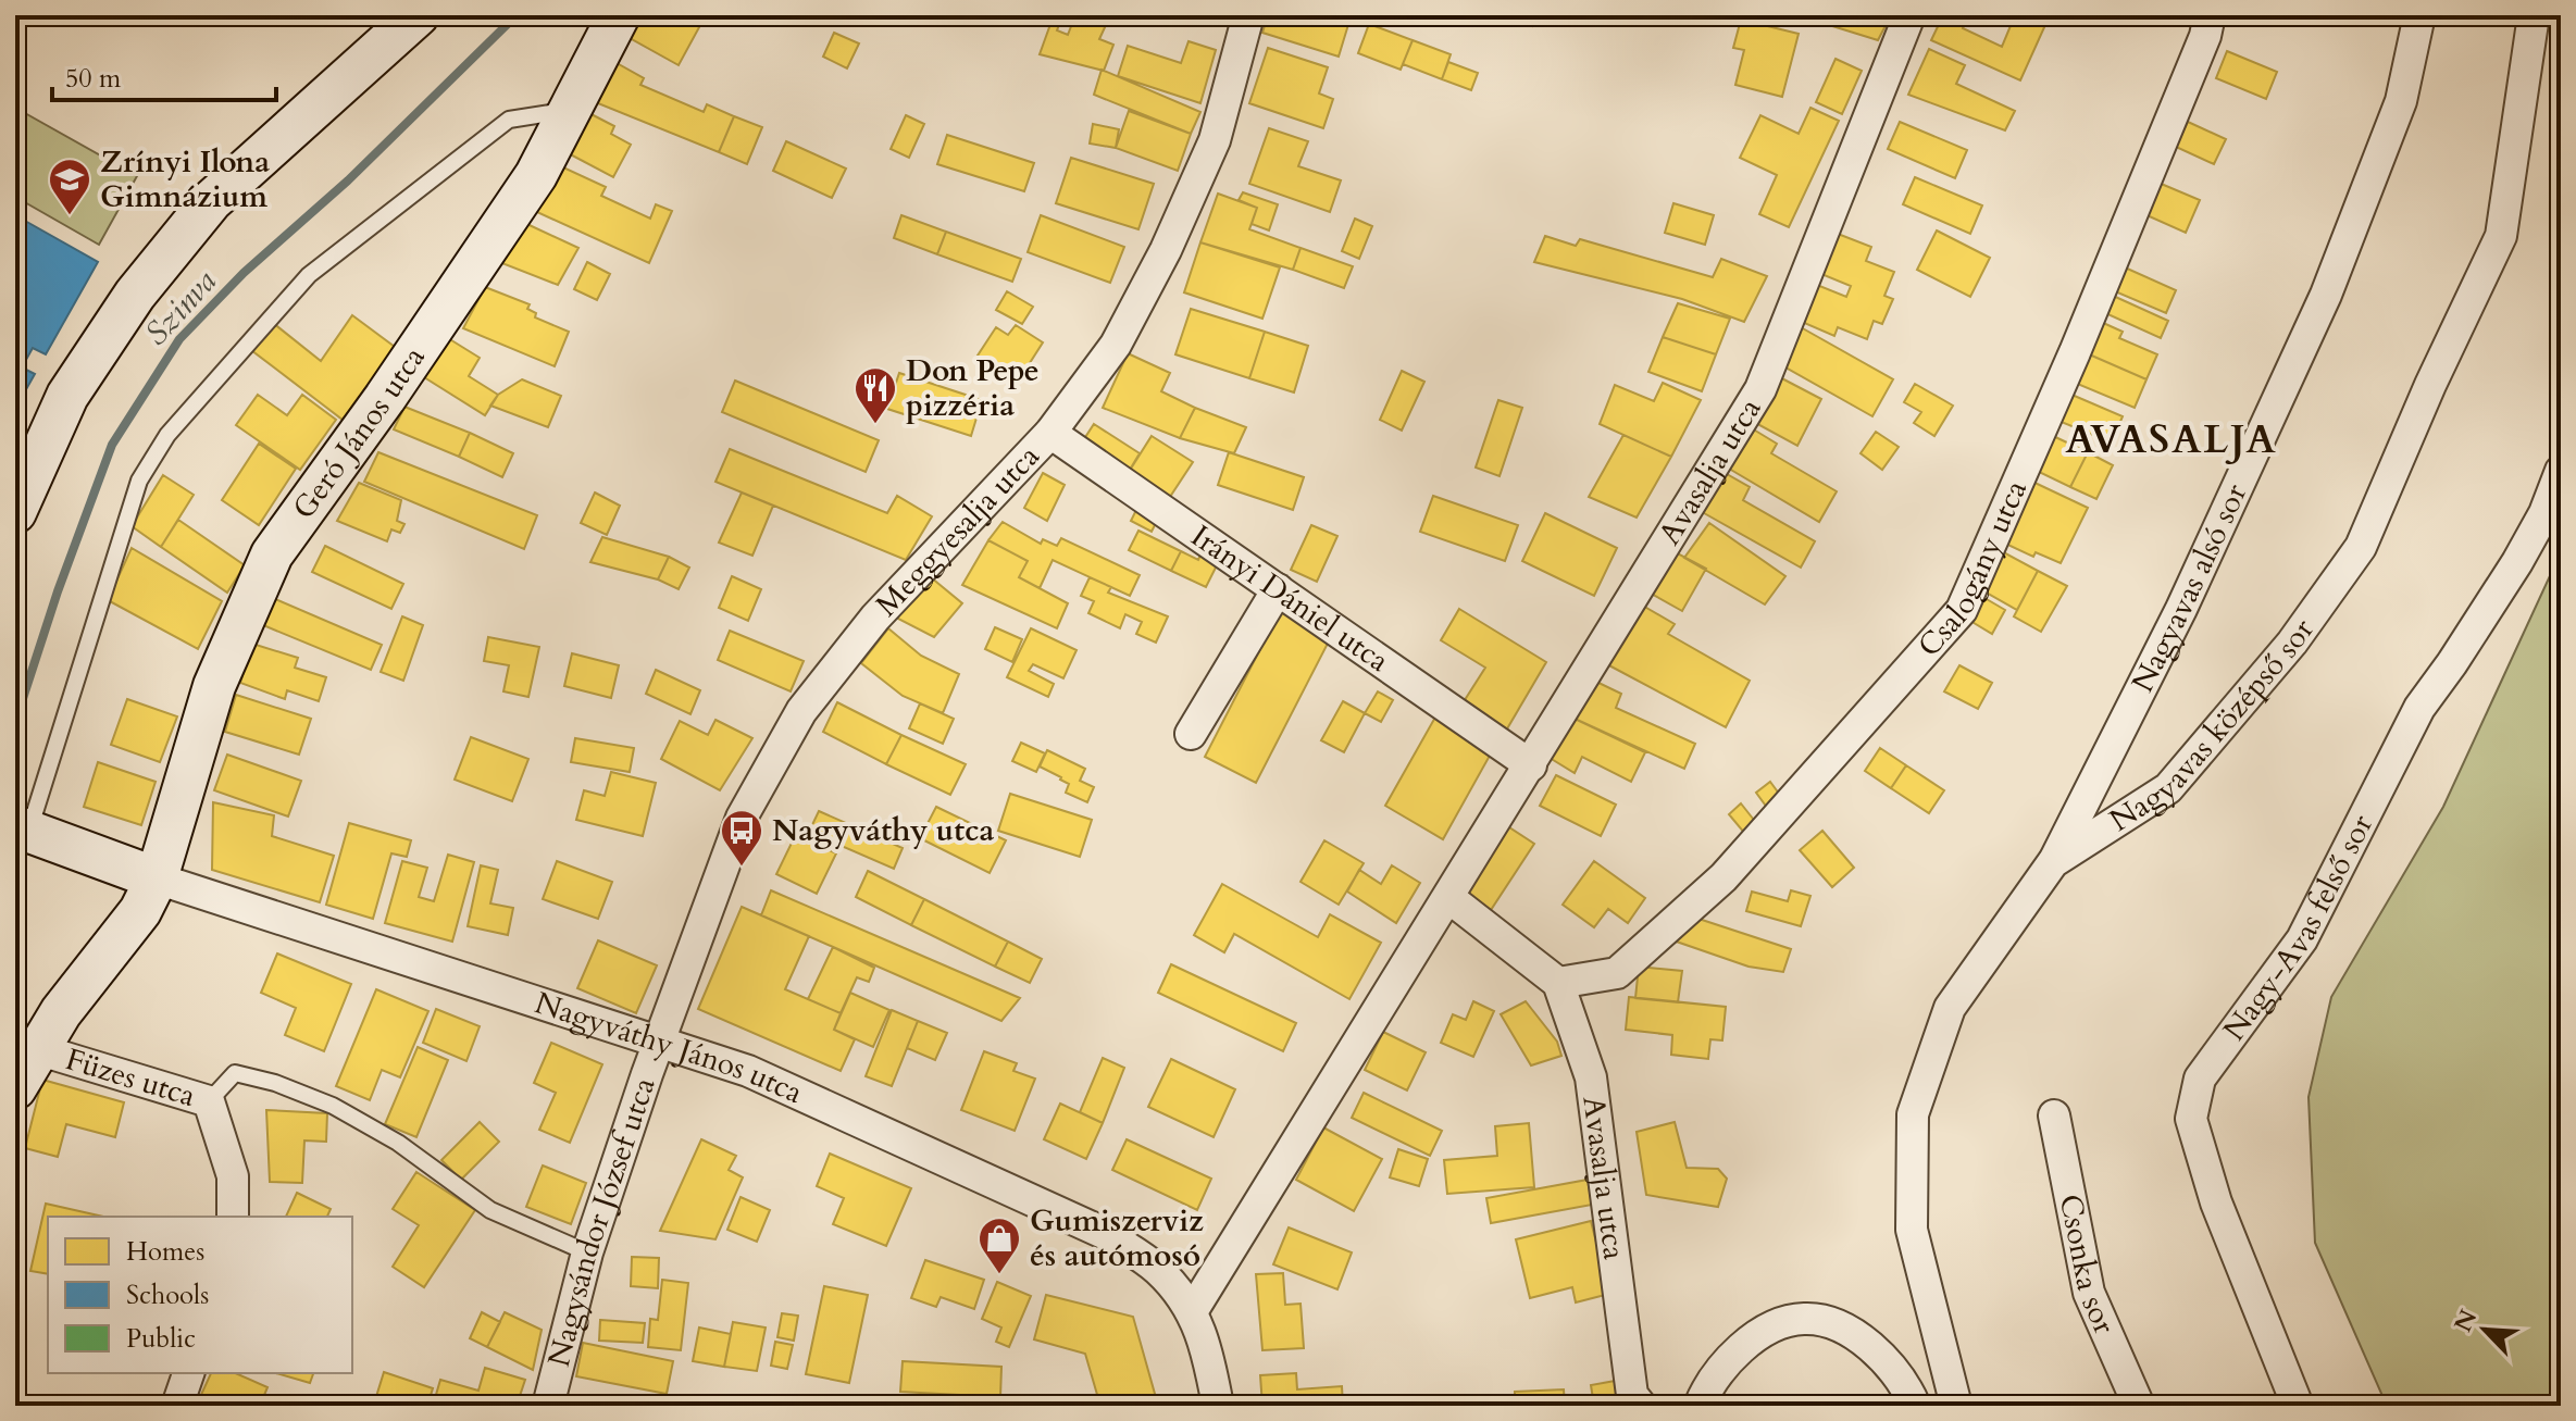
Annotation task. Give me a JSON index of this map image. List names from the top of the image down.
{
  "streets": {
    "street": [
      "Geró János utca",
      "Avasalja utca",
      "Meggyesalja utca",
      "Csalogány utca",
      "Nagyavas alsó sor",
      "Irányi Dániel utca",
      "Nagyavas középső sor",
      "Nagy-Avas felső sor",
      "Nagyváthy János utca",
      "Füzes utca",
      "Nagysándor József utca",
      "Csonka sor"
    ]
  },
  "crossings": [
    ["Geró János utca", "Nagyváthy János utca"],
    ["Geró János utca", "Füzes utca"],
    ["Avasalja utca", "Csalogány utca"],
    ["Avasalja utca", "Irányi Dániel utca"],
    ["Avasalja utca", "Nagyváthy János utca"],
    ["Meggyesalja utca", "Irányi Dániel utca"],
    ["Meggyesalja utca", "Nagyváthy János utca"],
    ["Meggyesalja utca", "Nagysándor József utca"],
    ["Nagyavas alsó sor", "Nagyavas középső sor"],
    ["Nagyváthy János utca", "Nagysándor József utca"]
  ],
  "districts": ["AVASALJA"],
  "water": ["Szinva"],
  "places": {
    "school or university": ["Zrínyi Ilona Gimnázium"],
    "restaurant": ["Don Pepe pizzéria"],
    "bus stop": ["Nagyváthy utca"],
    "shop": ["Gumiszerviz és autómosó"]
  },
  "legend": ["Homes", "Schools", "Public"],
  "scale_bar": "50 m",
  "north": "top left"
}
